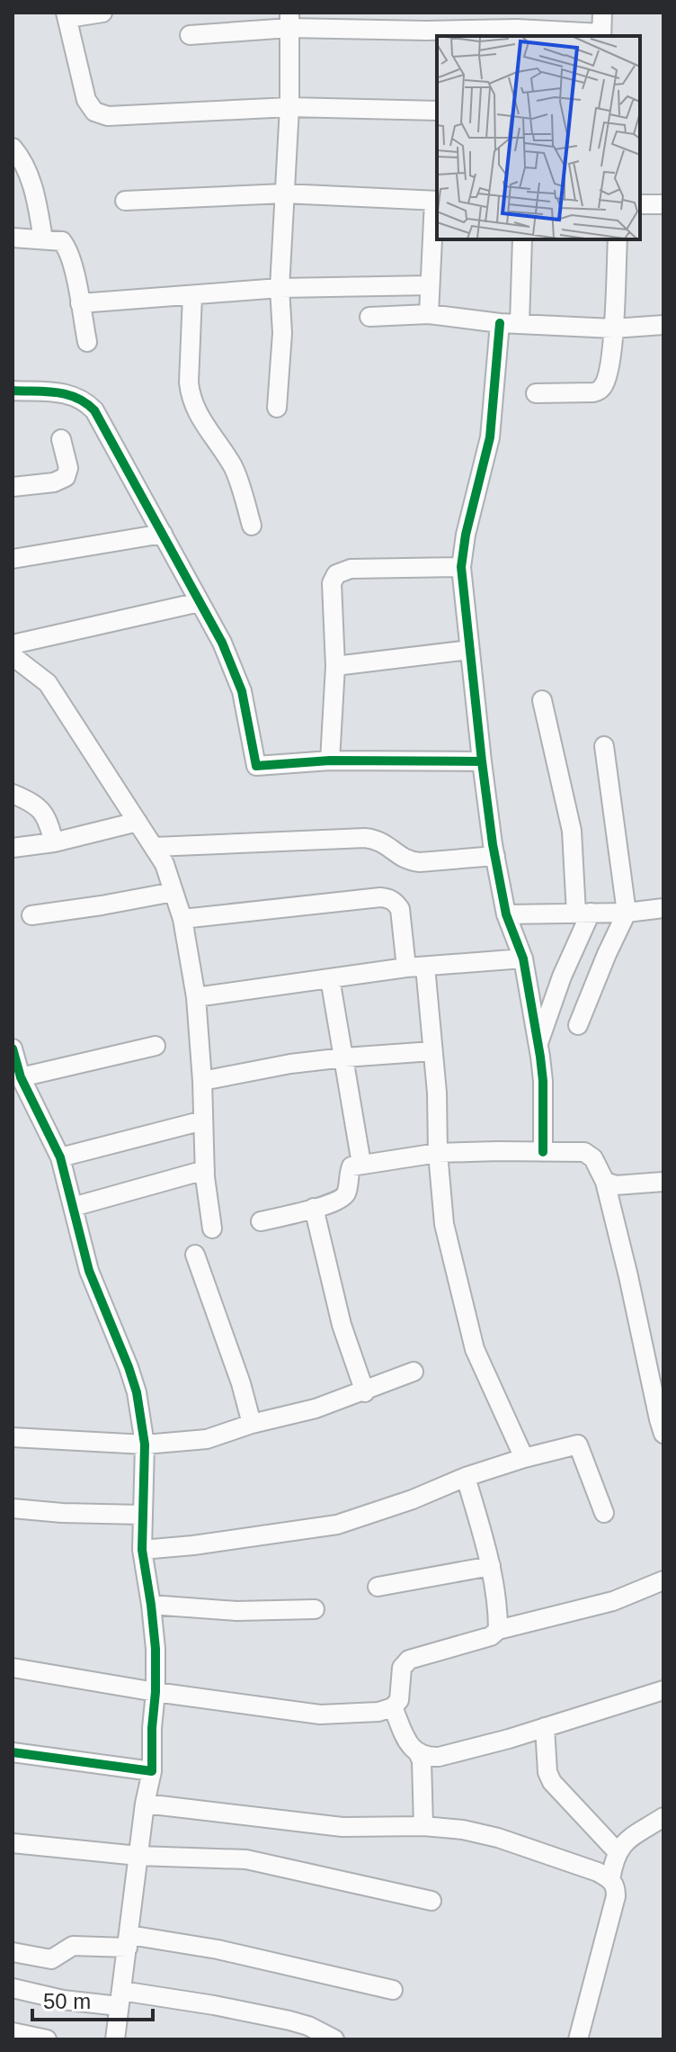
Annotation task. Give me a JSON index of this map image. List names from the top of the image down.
{
  "scale_bar": "50 m"
}
